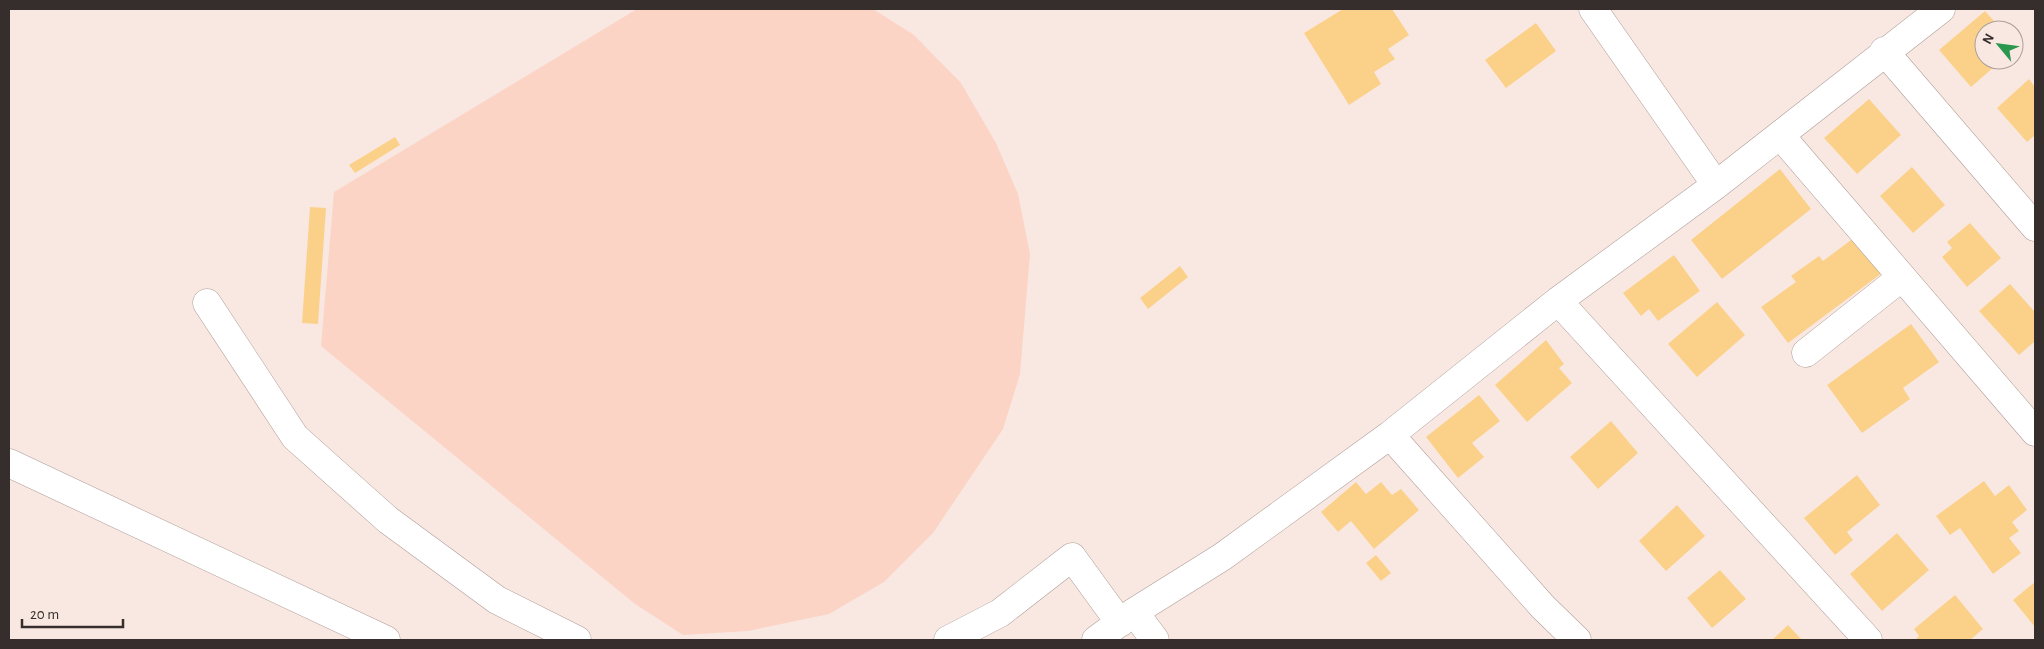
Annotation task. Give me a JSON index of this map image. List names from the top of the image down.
{
  "scale_bar": "20 m",
  "north": "top left"
}
